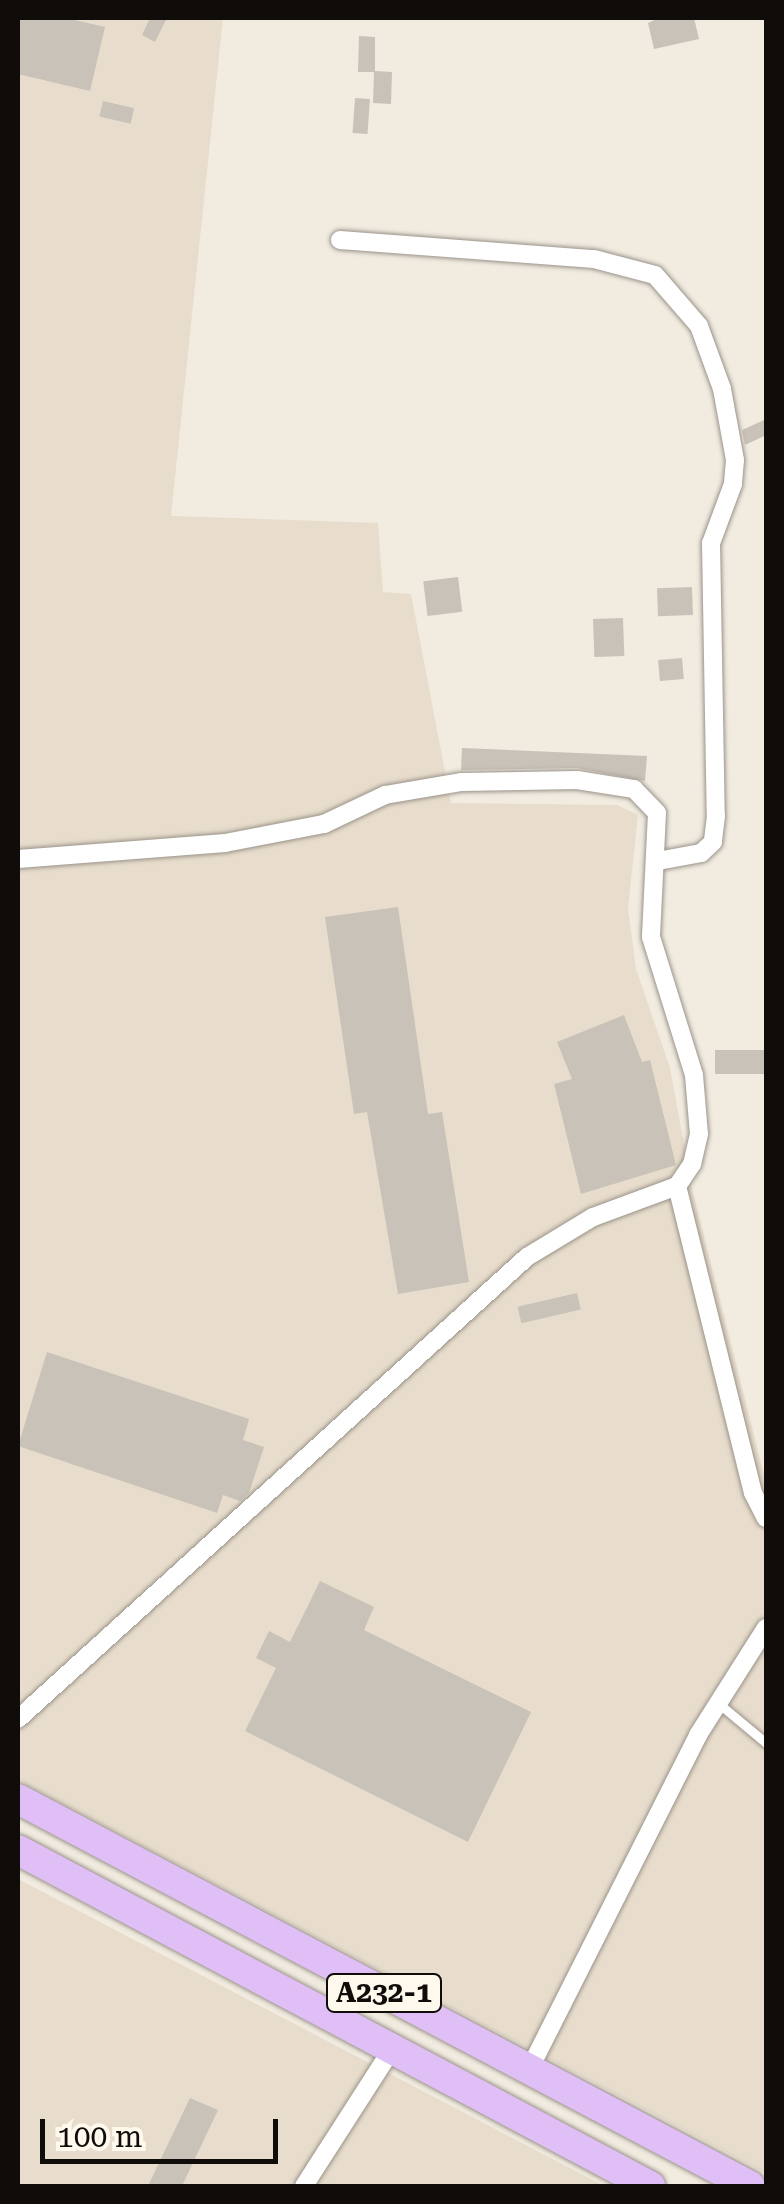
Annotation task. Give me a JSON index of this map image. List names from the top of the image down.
{
  "streets": {
    "highway": ["A232-1"]
  },
  "scale_bar": "100 m"
}
